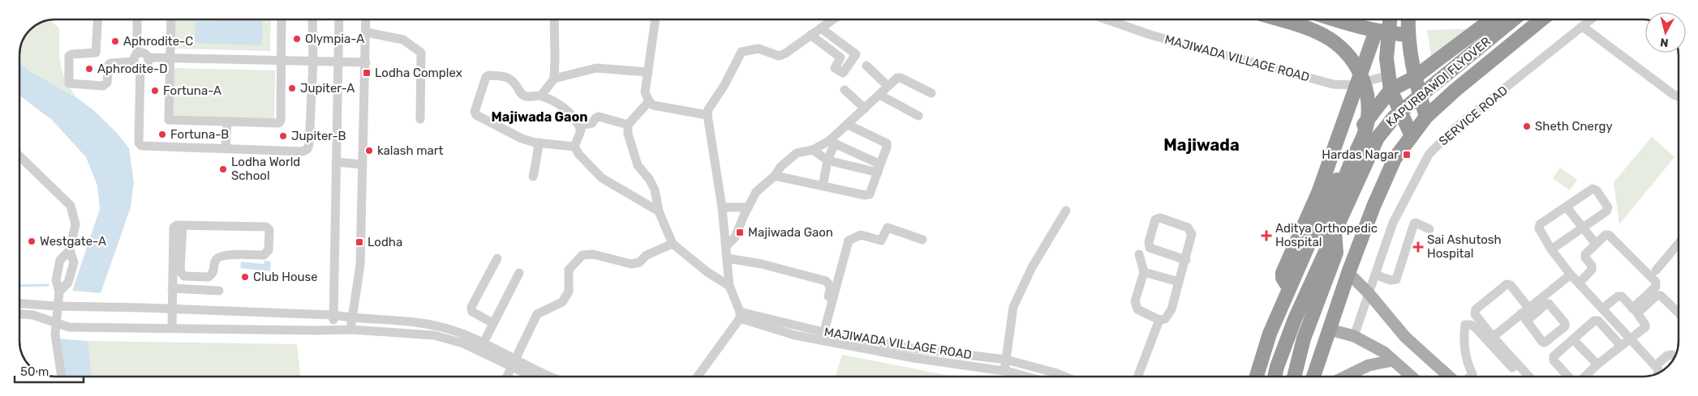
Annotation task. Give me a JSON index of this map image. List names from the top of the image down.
{
  "streets": {
    "highway": ["KAPURBAWDI FLYOVER"],
    "street": ["MAJIWADA VILLAGE ROAD", "SERVICE ROAD"]
  },
  "districts": ["Majiwada Gaon", "Majiwada"],
  "places": {
    "other": [
      "Olympia-A",
      "Aphrodite-C",
      "Aphrodite-D",
      "Jupiter-A",
      "Fortuna-A",
      "Sheth Cnergy",
      "Fortuna-B",
      "Jupiter-B",
      "kalash mart",
      "Lodha World School",
      "Westgate-A",
      "Club House"
    ],
    "transit": [
      "Lodha Complex",
      "Hardas Nagar",
      "Majiwada Gaon",
      "Lodha"
    ],
    "health": ["Aditya Orthopedic Hospital", "Sai Ashutosh Hospital"]
  },
  "scale_bar": "50 m",
  "north": "bottom"
}
